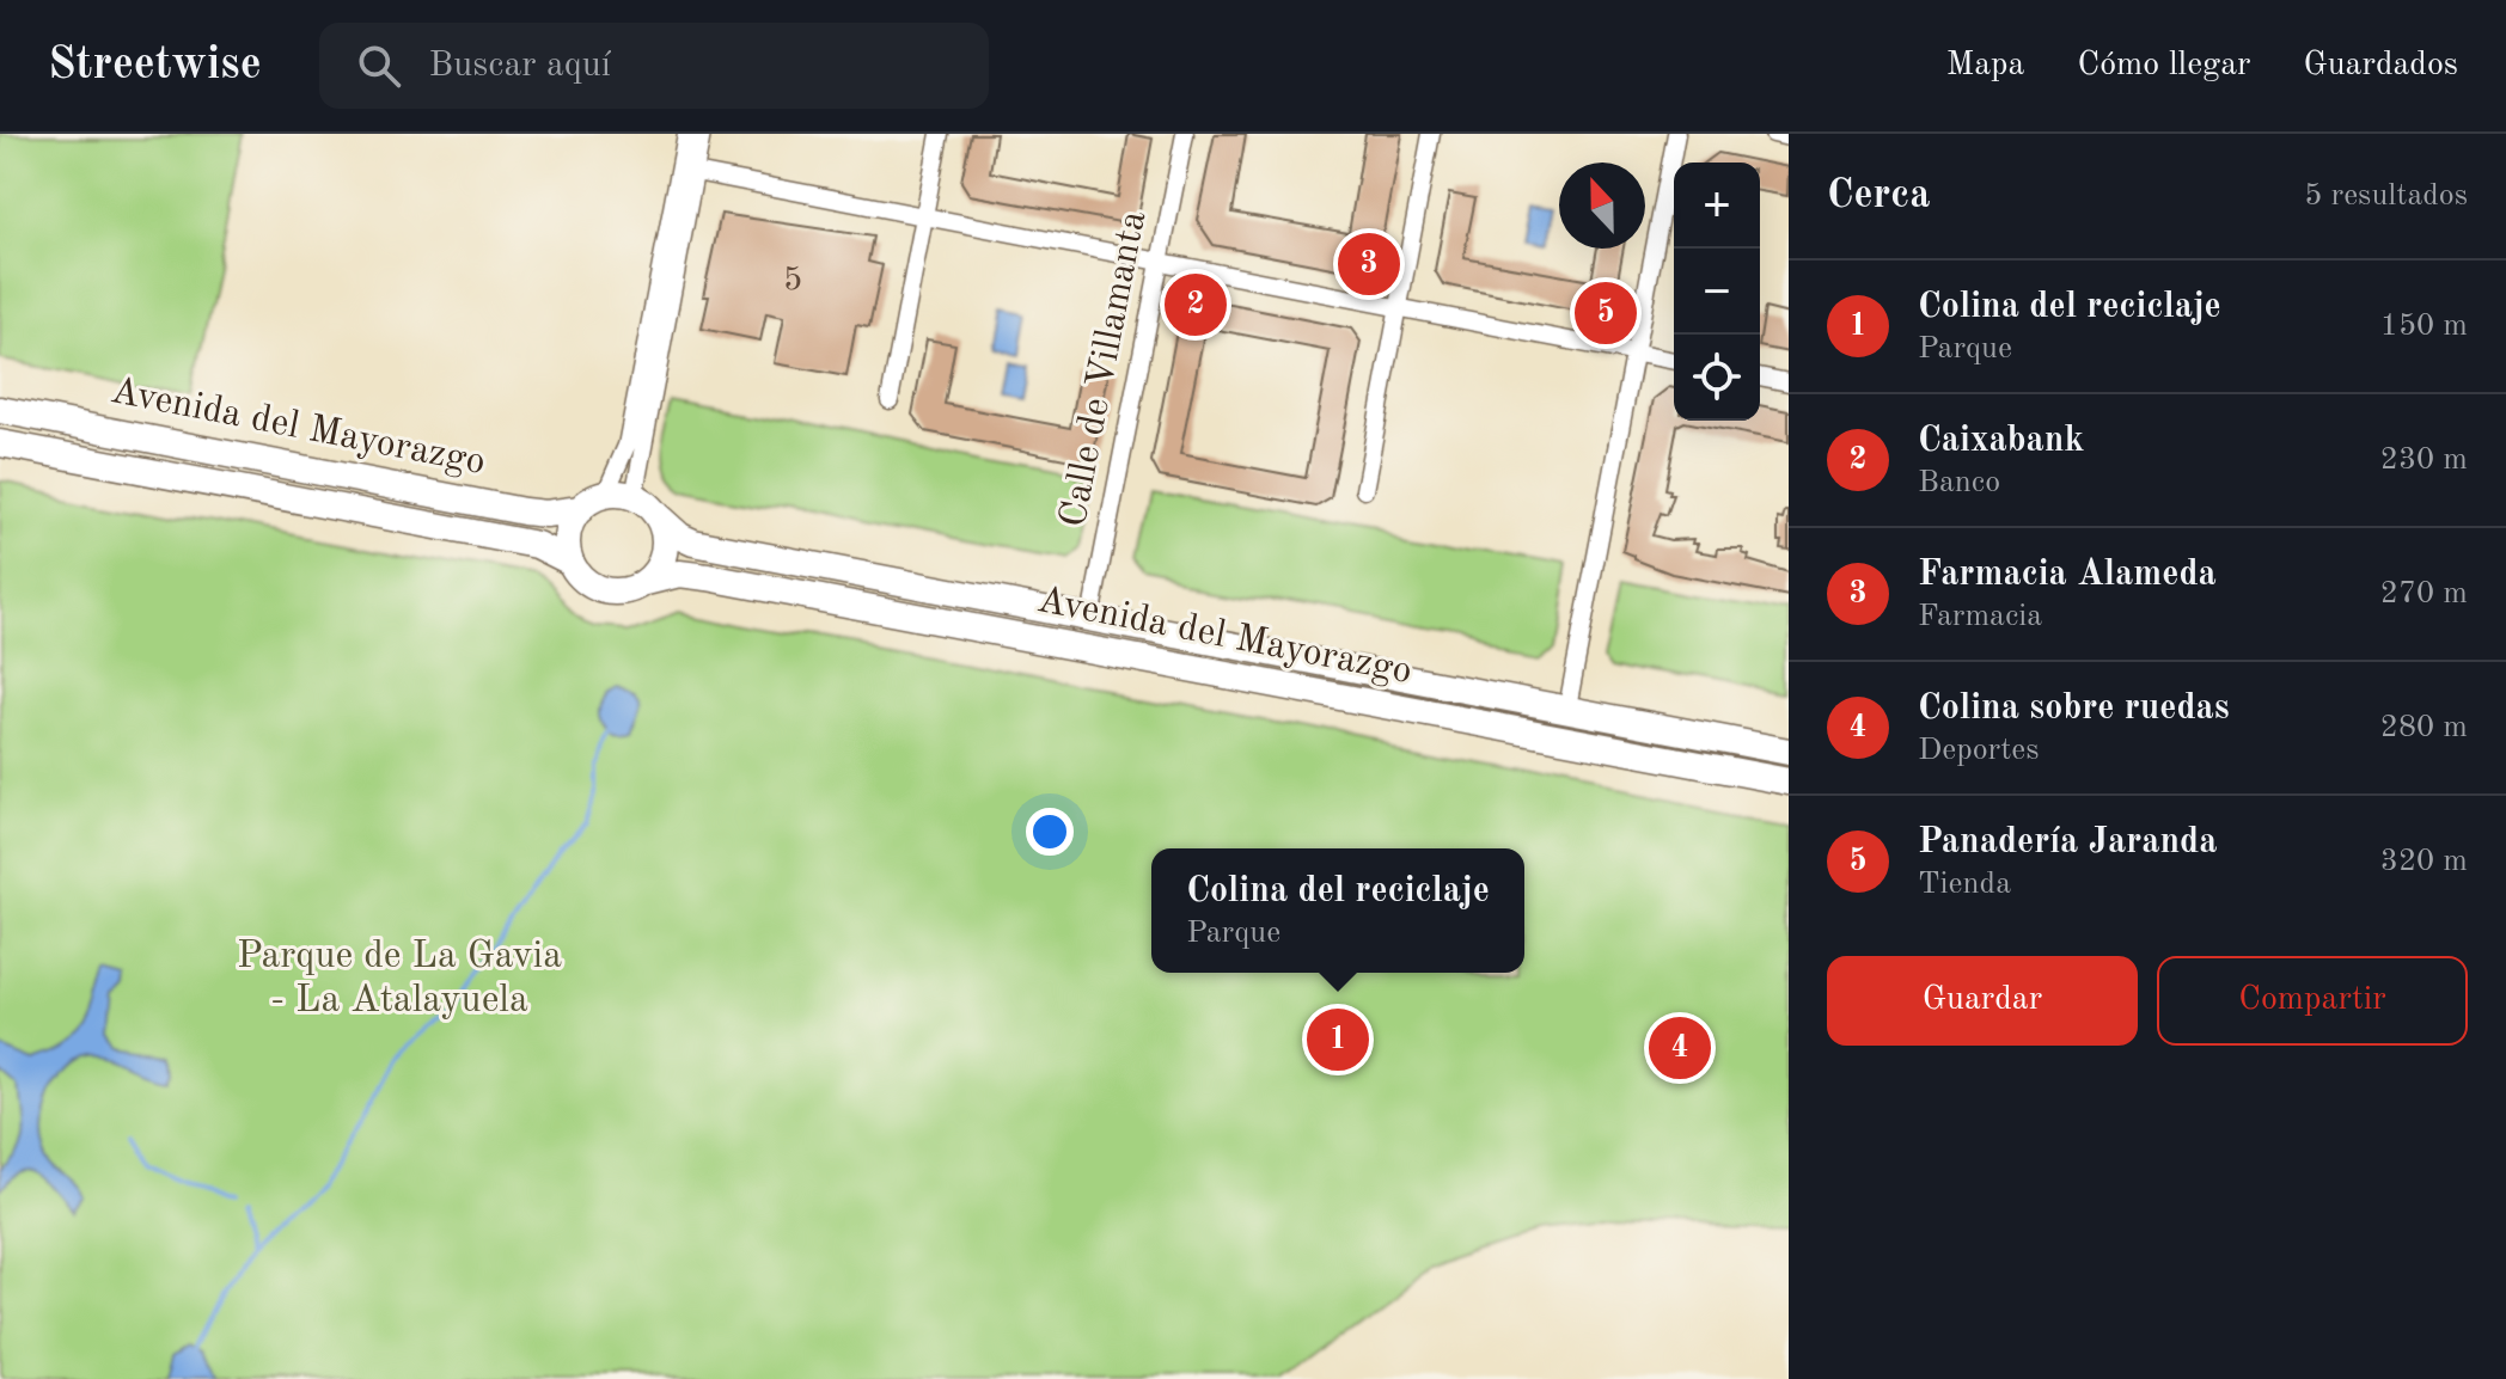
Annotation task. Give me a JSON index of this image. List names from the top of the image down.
{
  "streets": {
    "main road": ["Avenida del Mayorazgo"],
    "street": ["Calle de Villamanta"]
  },
  "crossings": [
    ["Calle de Villamanta", "Avenida del Mayorazgo"]
  ],
  "parks": ["Parque de La Gavia - La Atalayuela"],
  "house_numbers": ["5"],
  "north": "top",
  "page": {
    "header": "Streetwise",
    "search": "Buscar aquí",
    "nav": ["Mapa", "Cómo llegar", "Guardados"],
    "heading": ["Cerca", "5 resultados"],
    "map_buttons": ["+", "−"],
    "pins": [
      "3",
      "2",
      "5",
      "1",
      "4"
    ],
    "list": [
      {
        "mark": "1",
        "name": "Colina del reciclaje",
        "note": "Parque",
        "value": "150 m"
      },
      {
        "mark": "2",
        "name": "Caixabank",
        "note": "Banco",
        "value": "230 m"
      },
      {
        "mark": "3",
        "name": "Farmacia Alameda",
        "note": "Farmacia",
        "value": "270 m"
      },
      {
        "mark": "4",
        "name": "Colina sobre ruedas",
        "note": "Deportes",
        "value": "280 m"
      },
      {
        "mark": "5",
        "name": "Panadería Jaranda",
        "note": "Tienda",
        "value": "320 m"
      }
    ],
    "popup": ["Colina del reciclaje", "Parque"],
    "buttons": ["Guardar", "Compartir"]
  }
}
